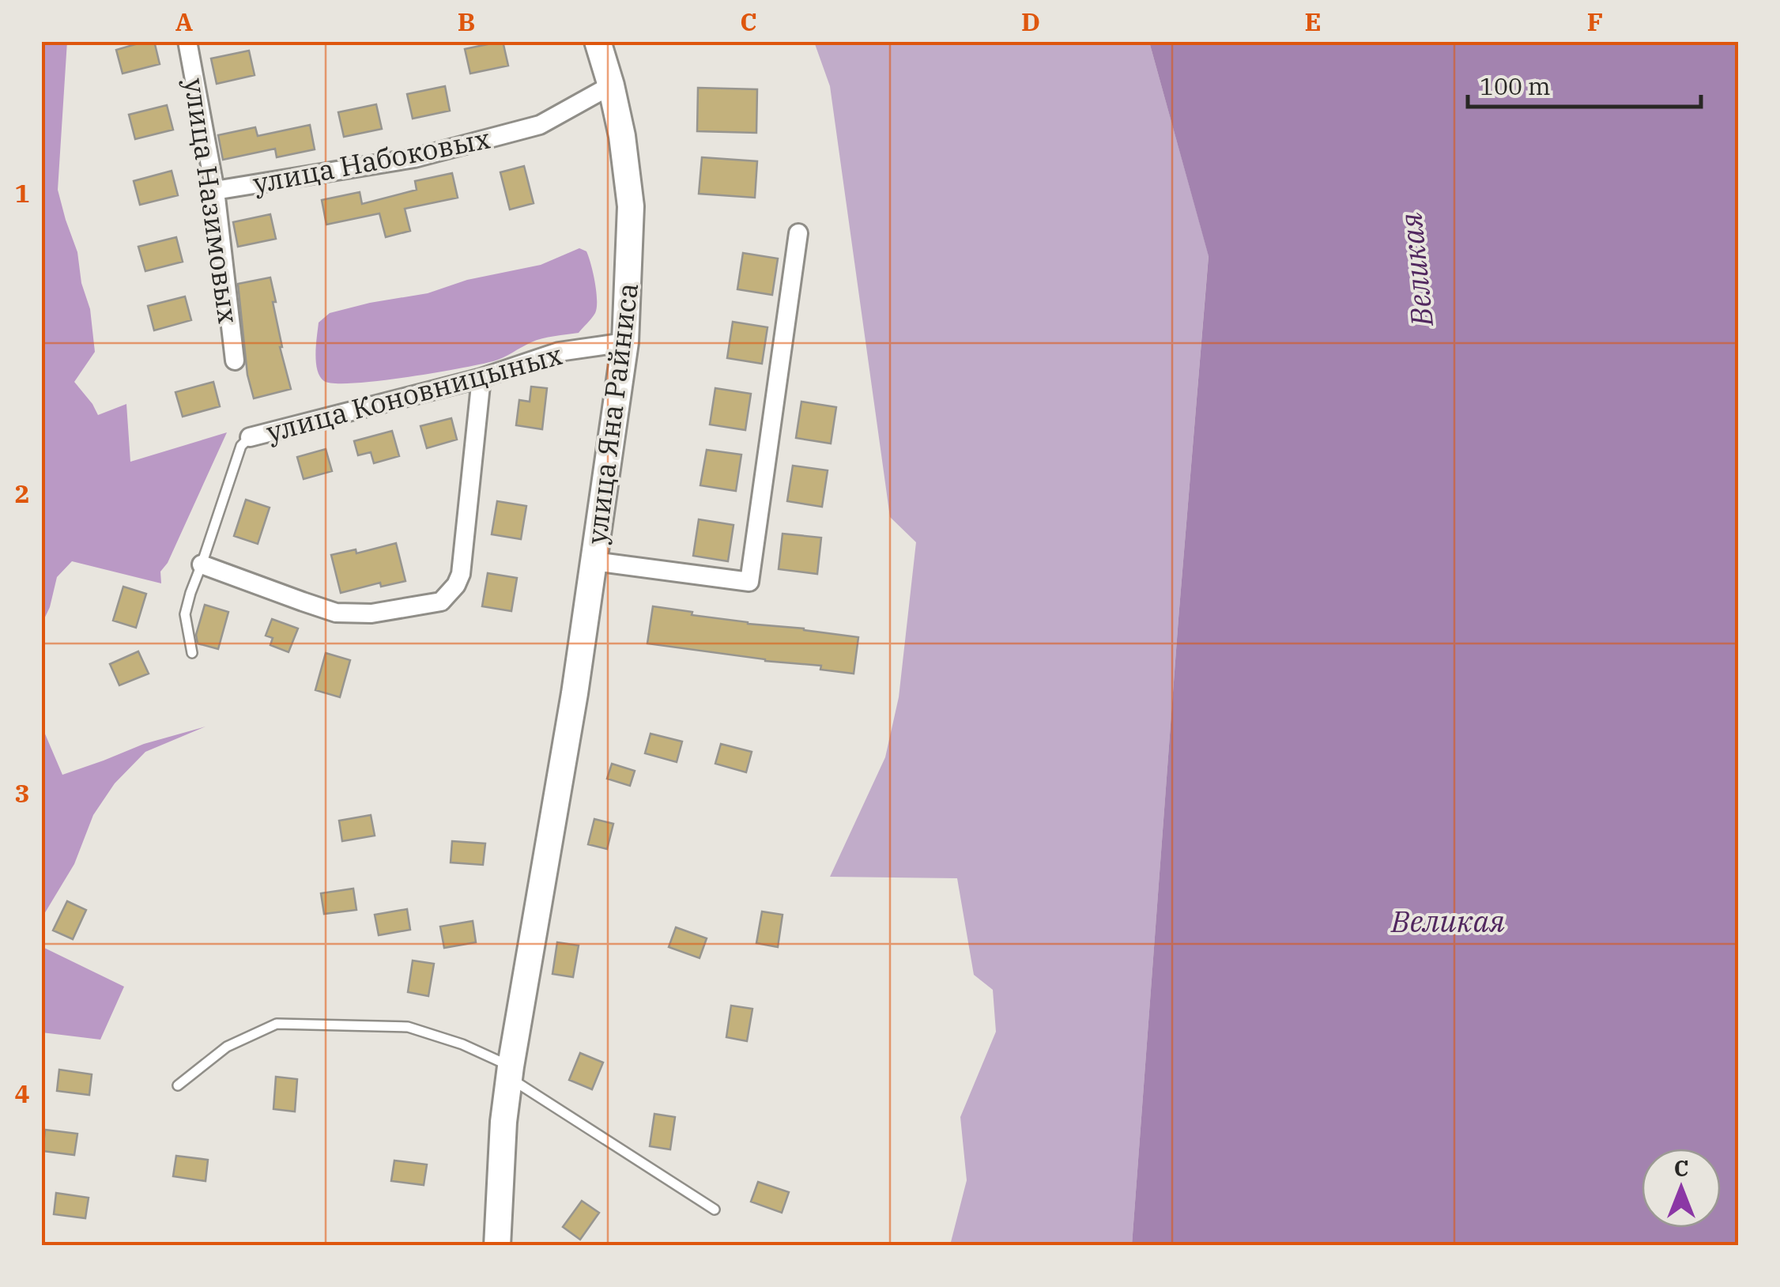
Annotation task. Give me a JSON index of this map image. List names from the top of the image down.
{
  "streets": {
    "street": [
      "улица Набоковых",
      "улица Назимовых",
      "улица Коновницыных",
      "улица Яна Райниса"
    ]
  },
  "crossings": [
    ["улица Набоковых", "улица Назимовых"],
    ["улица Набоковых", "улица Яна Райниса"],
    ["улица Коновницыных", "улица Яна Райниса"]
  ],
  "water": ["Великая"],
  "scale_bar": "100 m",
  "north": "top",
  "grid": {
    "columns": [
      "A",
      "B",
      "C",
      "D",
      "E",
      "F"
    ],
    "rows": [
      "1",
      "2",
      "3",
      "4"
    ]
  }
}
